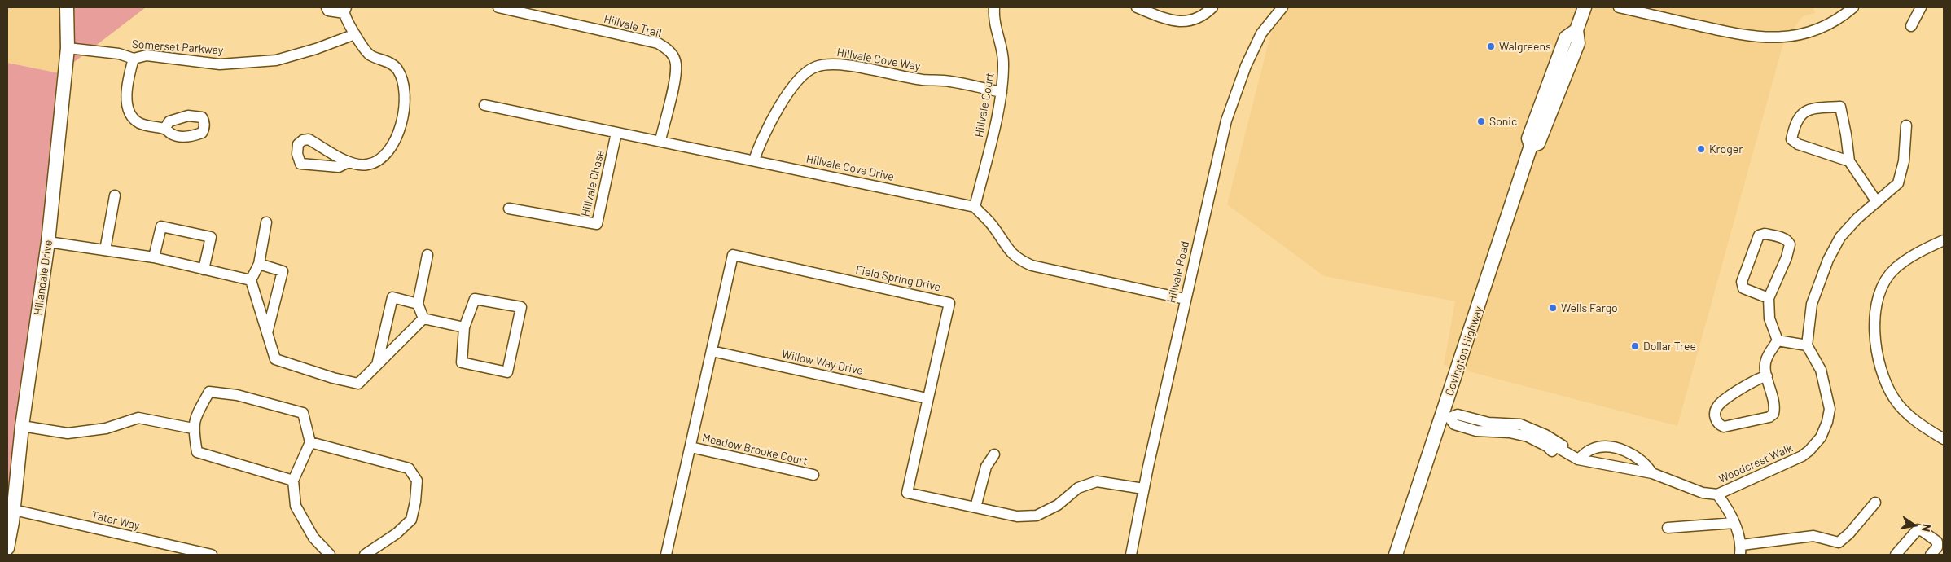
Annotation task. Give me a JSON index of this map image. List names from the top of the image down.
{
  "streets": {
    "main road": ["Hillandale Drive", "Covington Highway"],
    "street": [
      "Hillvale Trail",
      "Somerset Parkway",
      "Hillvale Cove Way",
      "Hillvale Court",
      "Hillvale Cove Drive",
      "Hillvale Chase",
      "Hillvale Road",
      "Field Spring Drive",
      "Willow Way Drive",
      "Meadow Brooke Court",
      "Woodcrest Walk",
      "Tater Way"
    ]
  },
  "crossings": [
    ["Hillvale Trail", "Hillvale Cove Drive"],
    ["Somerset Parkway", "Hillandale Drive"],
    ["Hillvale Cove Way", "Hillvale Court"],
    ["Hillvale Cove Way", "Hillvale Cove Drive"],
    ["Hillvale Court", "Hillvale Cove Drive"],
    ["Hillvale Cove Drive", "Hillvale Chase"],
    ["Hillvale Road", "Field Spring Drive"],
    ["Hillandale Drive", "Tater Way"],
    ["Field Spring Drive", "Willow Way Drive"],
    ["Field Spring Drive", "Meadow Brooke Court"],
    ["Covington Highway", "Woodcrest Walk"]
  ],
  "places": [
    "Walgreens",
    "Sonic",
    "Kroger",
    "Wells Fargo",
    "Dollar Tree"
  ],
  "north": "right"
}
